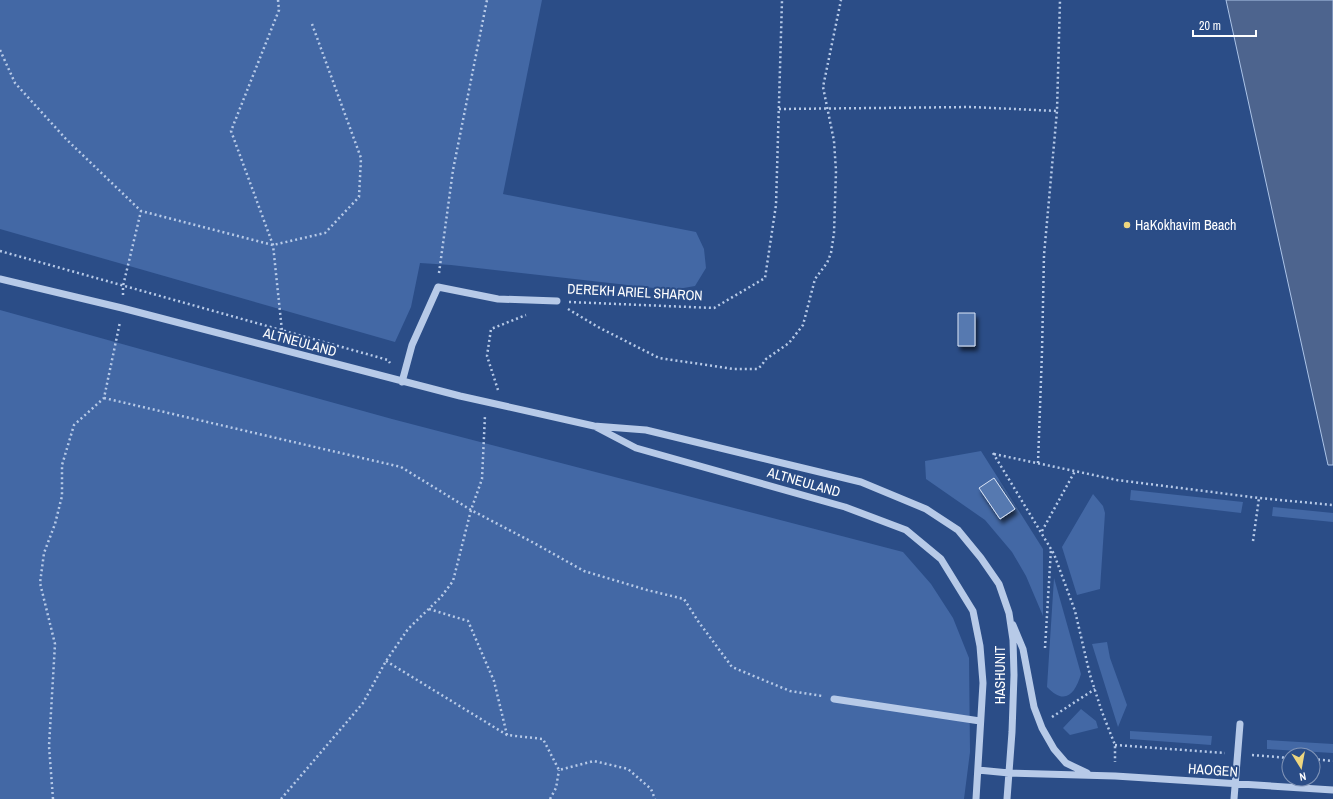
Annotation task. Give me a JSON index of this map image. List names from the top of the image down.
{
  "streets": {
    "street": [
      "DEREKH ARIEL SHARON",
      "ALTNEULAND",
      "HASHUNIT",
      "HAOGEN"
    ]
  },
  "crossings": [
    ["ALTNEULAND", "HASHUNIT"],
    ["HASHUNIT", "HAOGEN"]
  ],
  "places": ["HaKokhavim Beach"],
  "scale_bar": "20 m",
  "north": "bottom"
}
